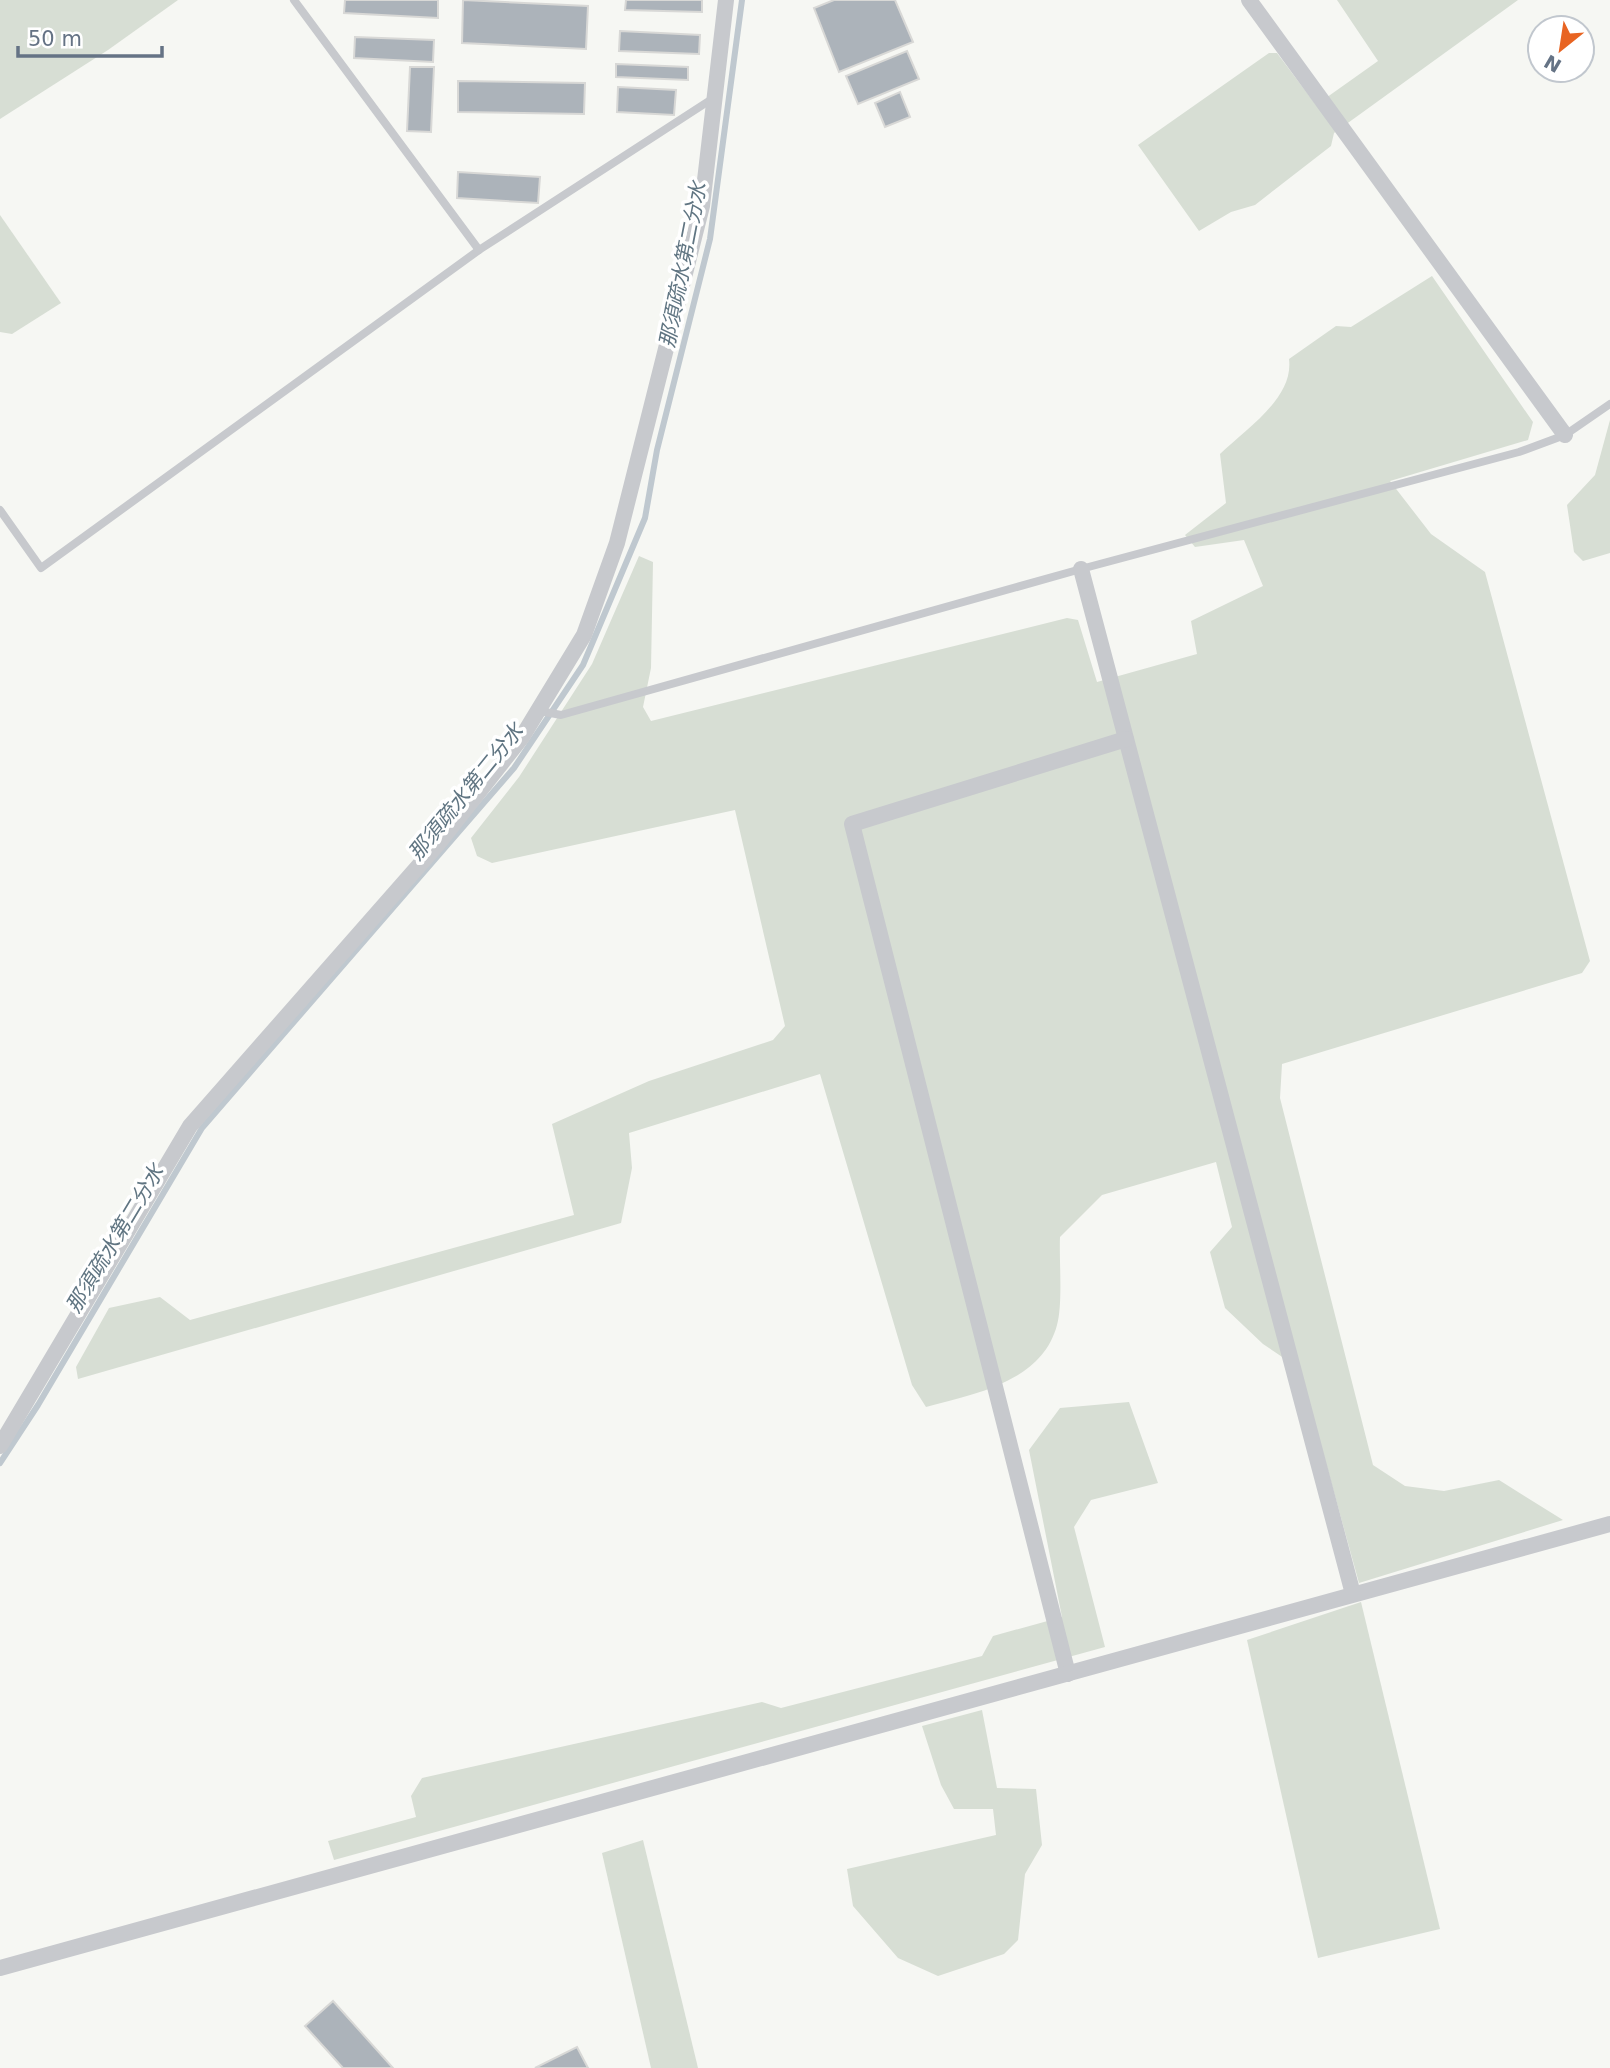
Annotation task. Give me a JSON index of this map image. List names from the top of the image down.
{
  "water": ["那須疏水第二分水"],
  "scale_bar": "50 m",
  "north": "bottom left"
}
